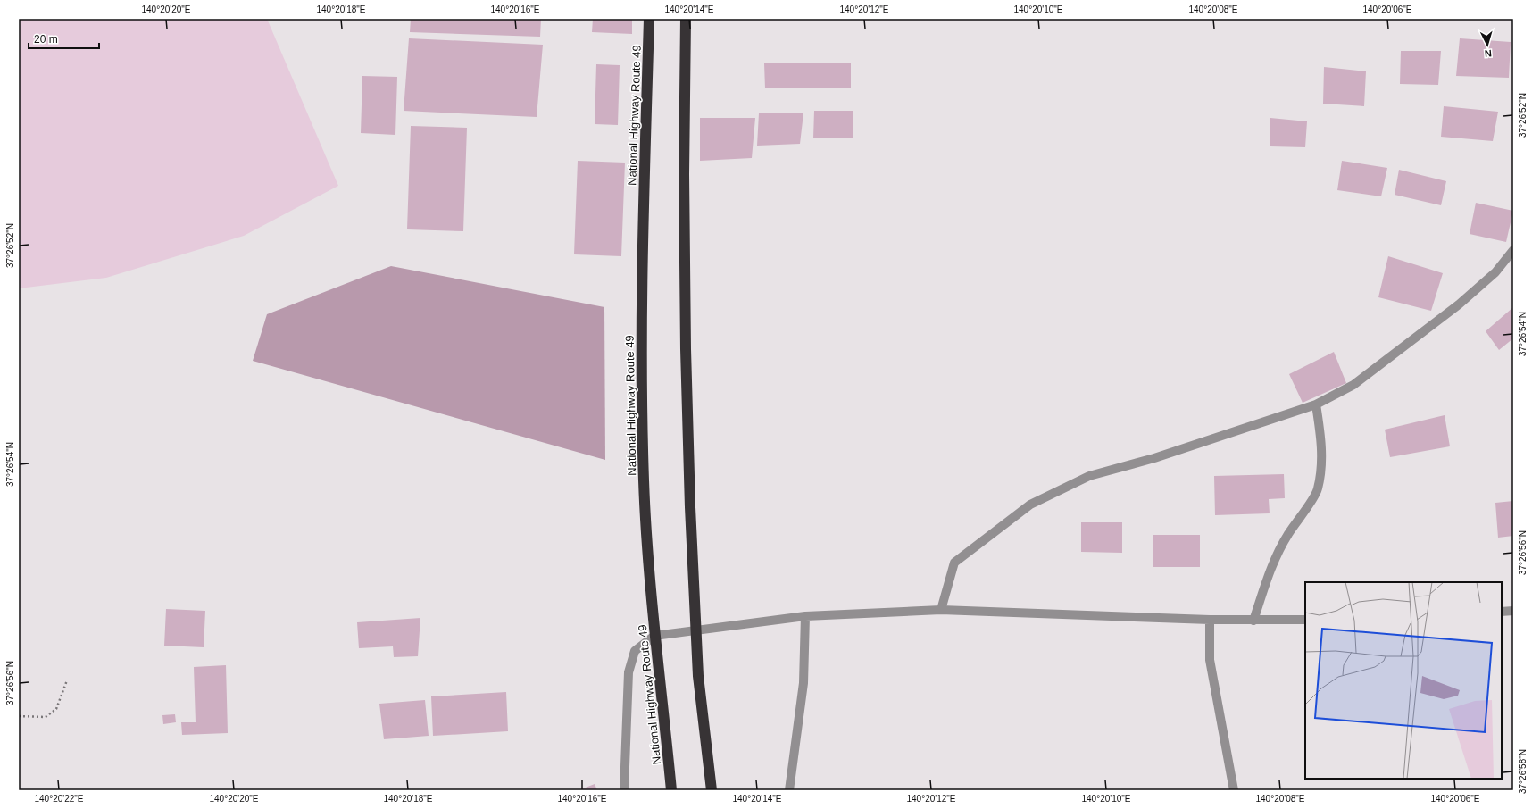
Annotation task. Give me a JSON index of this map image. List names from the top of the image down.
{
  "streets": {
    "highway": ["National Highway Route 49"]
  },
  "scale_bar": "20 m",
  "north": "bottom",
  "coordinates": [
    "140°20'20\"E",
    "140°20'18\"E",
    "140°20'16\"E",
    "140°20'14\"E",
    "140°20'12\"E",
    "140°20'10\"E",
    "140°20'08\"E",
    "140°20'06\"E",
    "37°26'52\"N",
    "37°26'54\"N",
    "37°26'56\"N",
    "37°26'58\"N",
    "140°20'22\"E"
  ]
}
